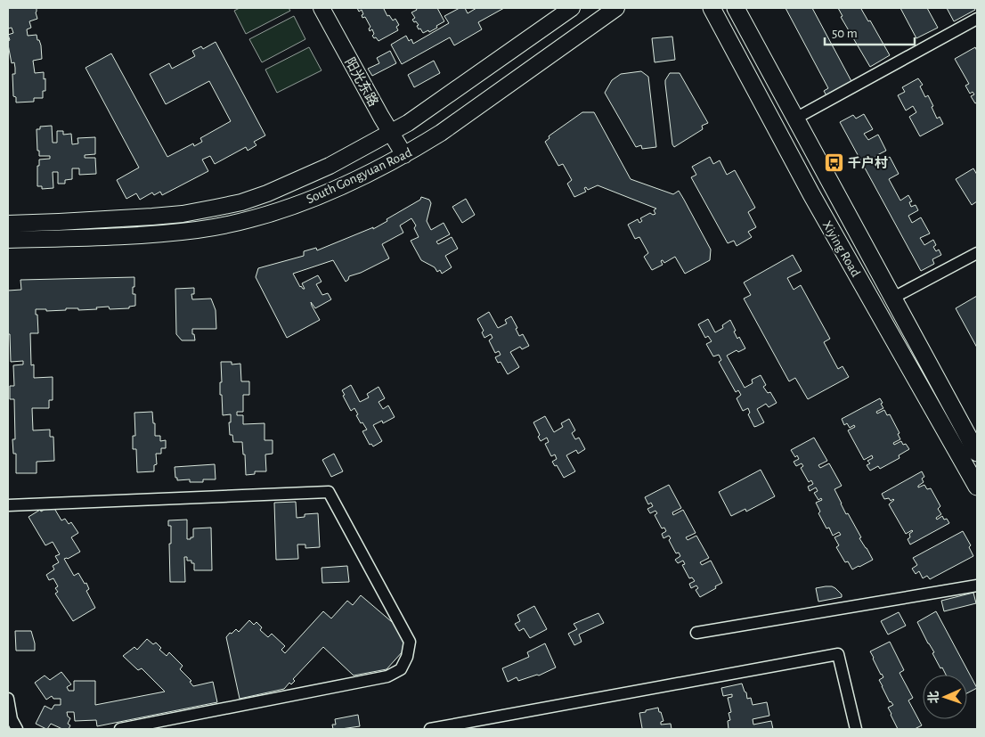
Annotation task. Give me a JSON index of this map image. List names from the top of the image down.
{
  "streets": {
    "main road": ["阳光东路", "South Gongyuan Road", "Xiying Road"]
  },
  "crossings": [
    ["阳光东路", "South Gongyuan Road"]
  ],
  "places": {
    "bus stop": ["千户村"]
  },
  "scale_bar": "50 m",
  "north": "left"
}
